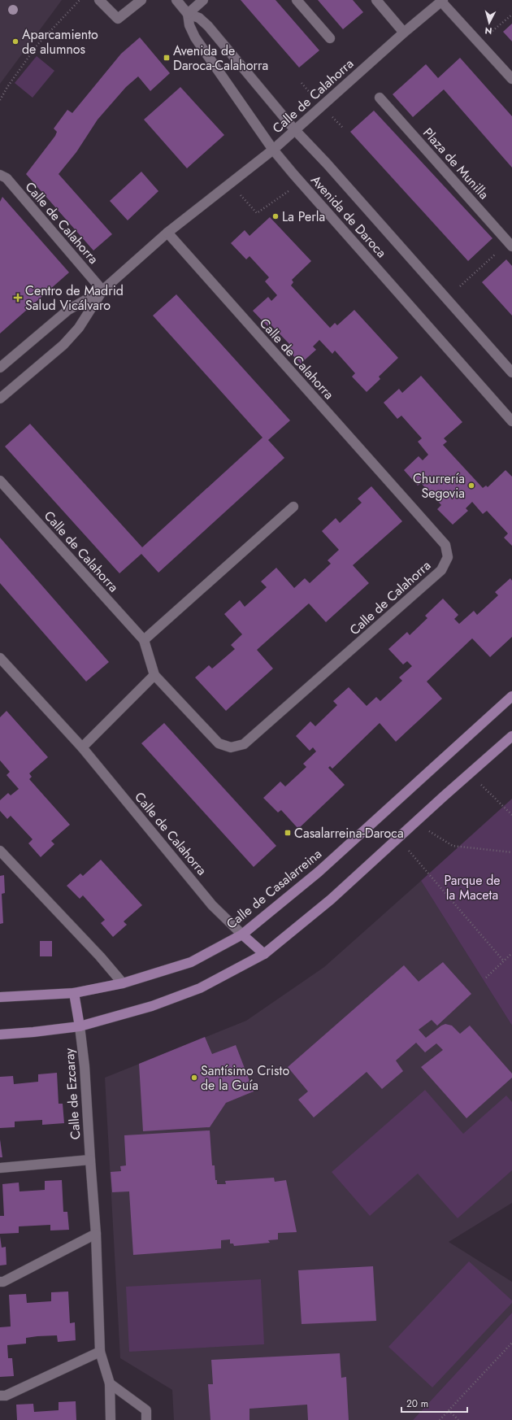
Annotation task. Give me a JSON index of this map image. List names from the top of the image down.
{
  "streets": {
    "main road": ["Calle de Casalarreina"],
    "street": [
      "Calle de Calahorra",
      "Plaza de Munilla",
      "Avenida de Daroca",
      "Calle de Ezcaray"
    ]
  },
  "crossings": [
    ["Calle de Calahorra", "Avenida de Daroca"],
    ["Calle de Calahorra", "Calle de Casalarreina"]
  ],
  "parks": ["Parque de la Maceta"],
  "places": {
    "other": [
      "Aparcamiento de alumnos",
      "La Perla",
      "Churrería Segovia",
      "Santísimo Cristo de la Guía"
    ],
    "transit": ["Avenida de Daroca-Calahorra", "Casalarreina-Daroca"],
    "health": ["Centro de Madrid Salud Vicálvaro"]
  },
  "scale_bar": "20 m",
  "north": "bottom"
}
